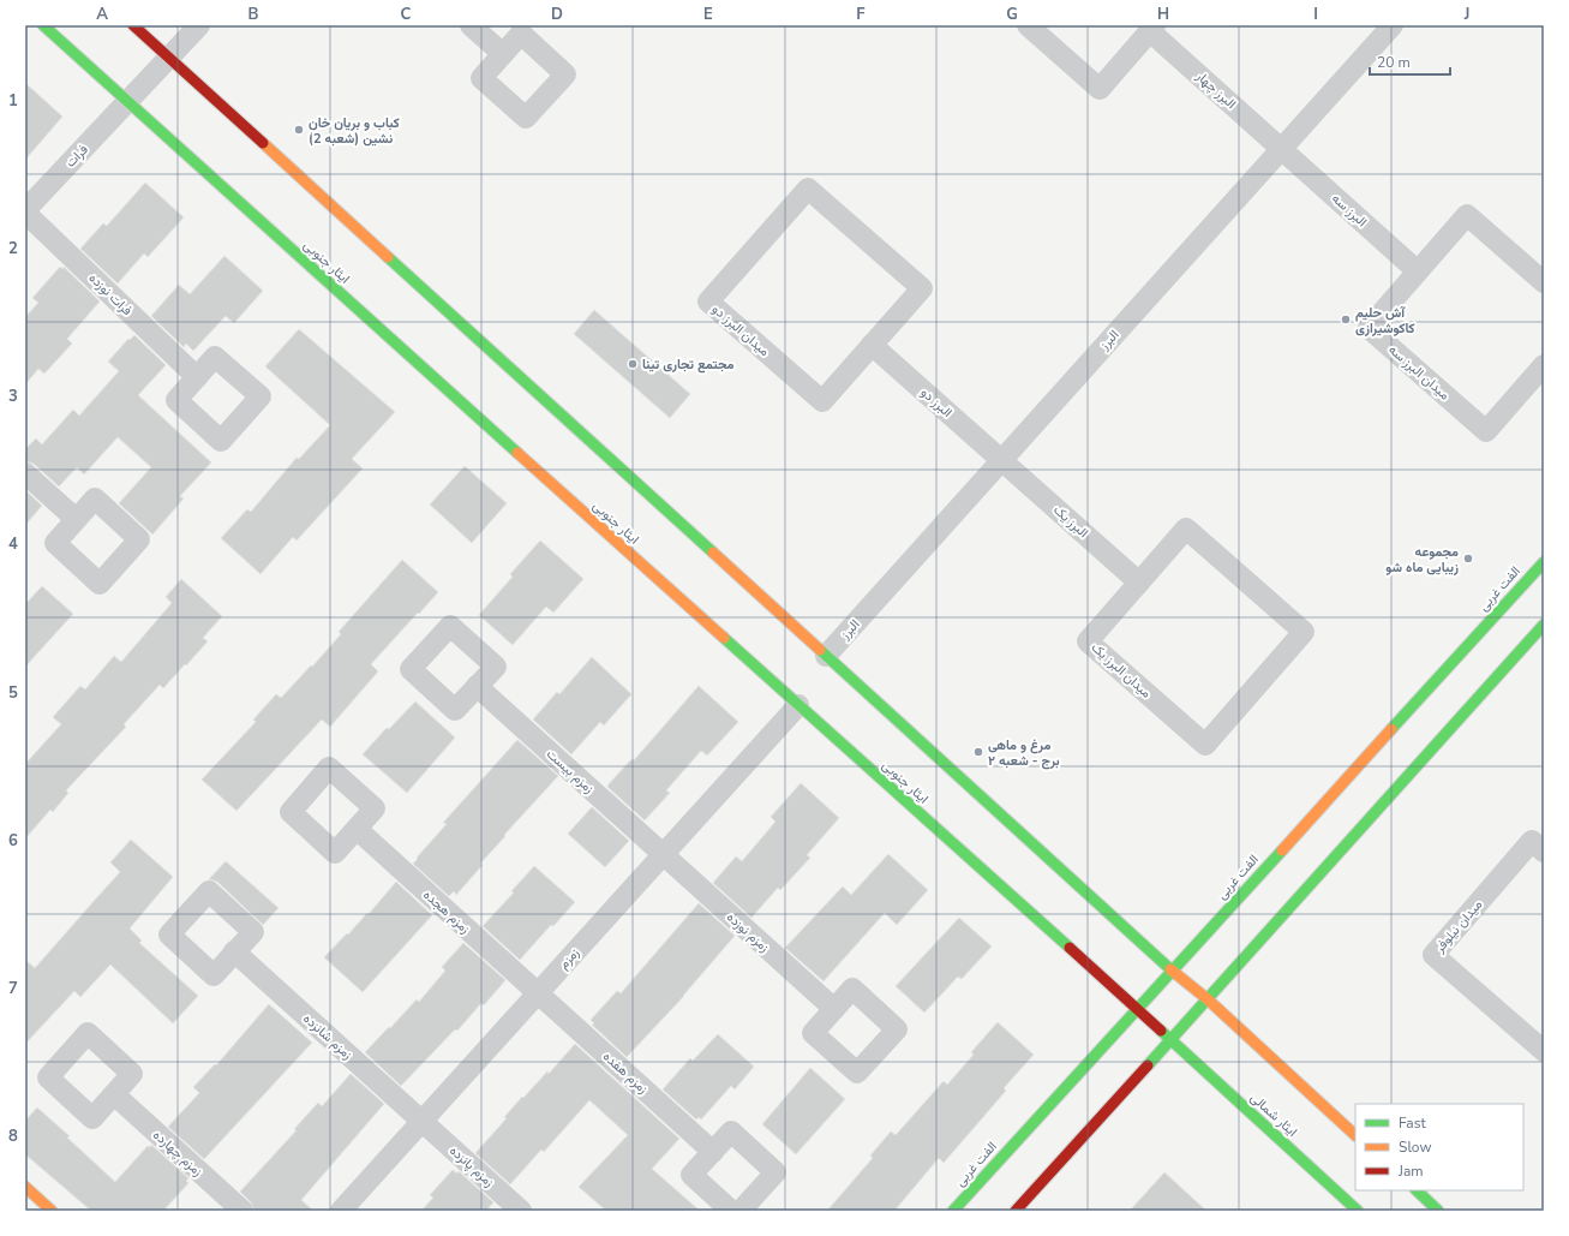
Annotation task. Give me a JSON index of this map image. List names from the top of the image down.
{
  "streets": {
    "main road": ["ایثار جنوبی", "الفت غربی", "ایثار شمالی"],
    "street": [
      "البرز چهار",
      "فرات",
      "البرز سه",
      "فرات نوزده",
      "میدان البرز دو",
      "البرز",
      "میدان البرز سه",
      "البرز دو",
      "البرز یک",
      "میدان البرز یک",
      "زمزم بیست",
      "زمزم هجده",
      "میدان نیلوفر",
      "زمزم نوزده",
      "زمزم",
      "زمزم شانزده",
      "زمزم هفده",
      "زمزم چهارده",
      "زمزم پانزده"
    ]
  },
  "crossings": [
    ["البرز چهار", "البرز سه"],
    ["البرز چهار", "البرز"],
    ["فرات", "ایثار جنوبی"],
    ["فرات", "فرات نوزده"],
    ["البرز سه", "البرز"],
    ["البرز سه", "میدان البرز سه"],
    ["ایثار جنوبی", "الفت غربی"],
    ["ایثار جنوبی", "زمزم"],
    ["ایثار جنوبی", "ایثار شمالی"],
    ["میدان البرز دو", "البرز دو"],
    ["البرز", "البرز دو"],
    ["البرز", "البرز یک"],
    ["البرز دو", "البرز یک"],
    ["البرز یک", "میدان البرز یک"],
    ["زمزم بیست", "زمزم نوزده"],
    ["زمزم بیست", "زمزم"],
    ["زمزم هجده", "زمزم"],
    ["زمزم هجده", "زمزم هفده"],
    ["زمزم نوزده", "زمزم"],
    ["زمزم", "زمزم شانزده"],
    ["زمزم", "زمزم هفده"],
    ["زمزم", "زمزم پانزده"],
    ["زمزم شانزده", "زمزم پانزده"]
  ],
  "places": [
    "کباب و بریان خان نشین (شعبه 2)",
    "آش حلیم کاکوشیرازی",
    "مجتمع تجاری تینا",
    "مجموعه زیبایی ماه شو",
    "مرغ و ماهی برج - شعبه ۲"
  ],
  "legend": ["Fast", "Slow", "Jam"],
  "scale_bar": "20 m",
  "grid": {
    "columns": [
      "A",
      "B",
      "C",
      "D",
      "E",
      "F",
      "G",
      "H",
      "I",
      "J"
    ],
    "rows": [
      "1",
      "2",
      "3",
      "4",
      "5",
      "6",
      "7",
      "8"
    ]
  }
}
